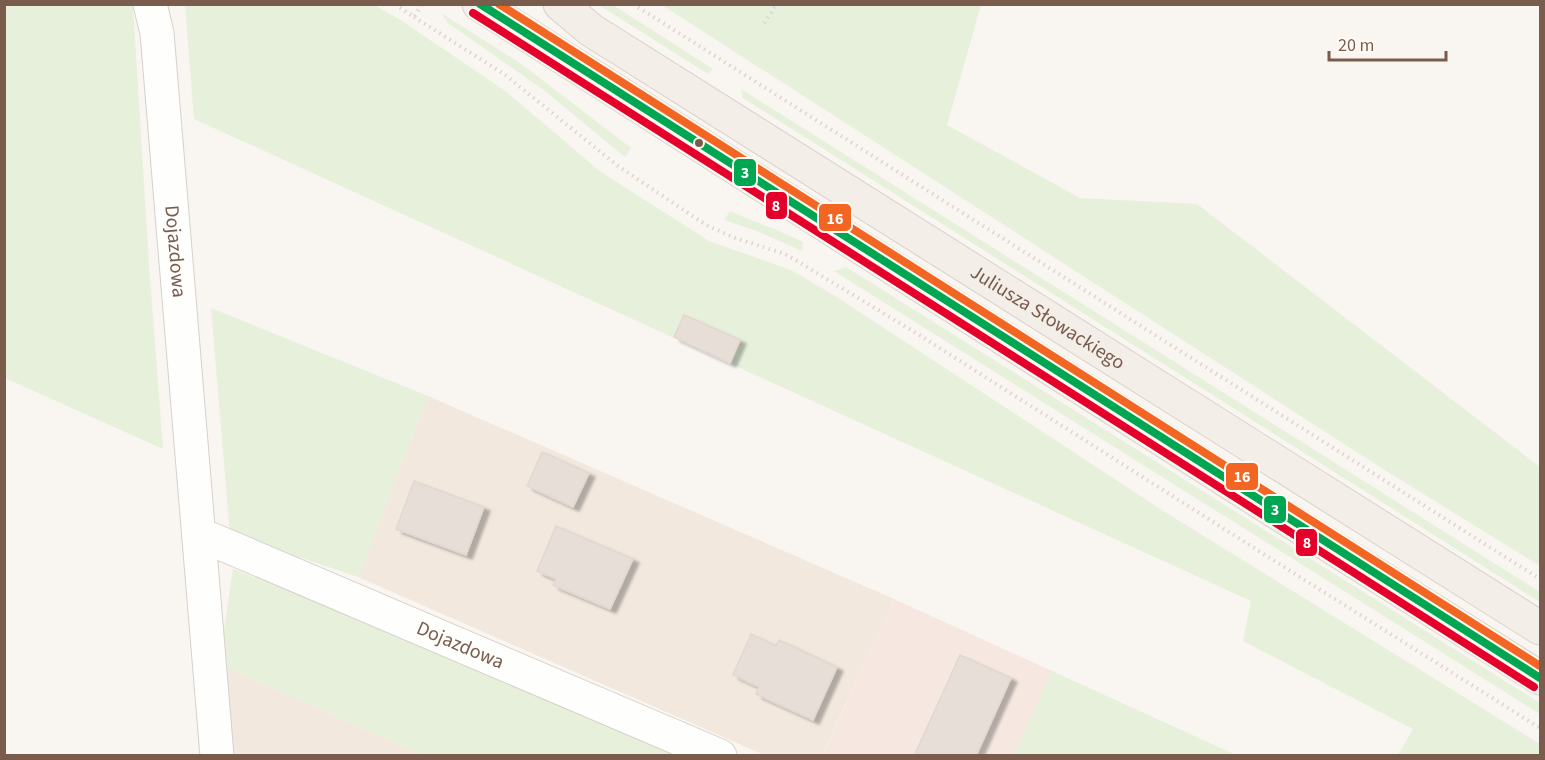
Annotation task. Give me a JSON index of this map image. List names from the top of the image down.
{
  "streets": {
    "main road": ["Juliusza Słowackiego"],
    "lane": ["Dojazdowa"]
  },
  "lines": ["transit line 3", "transit line 16", "transit line 8"],
  "scale_bar": "20 m"
}
